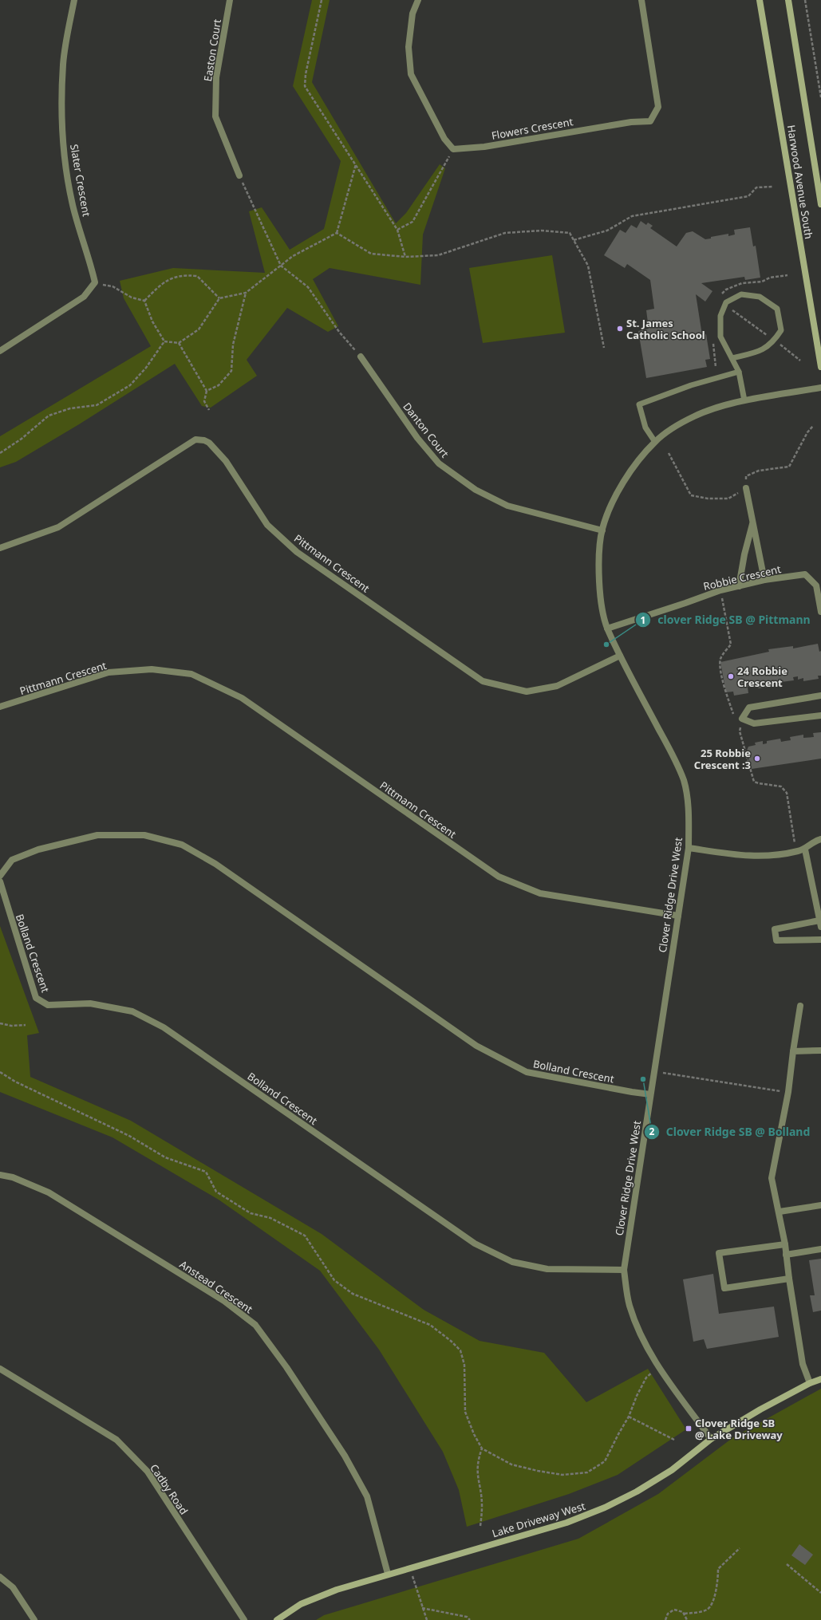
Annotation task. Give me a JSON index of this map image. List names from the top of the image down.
{
  "streets": {
    "street": [
      "Easton Court",
      "Flowers Crescent",
      "Slater Crescent",
      "Harwood Avenue South",
      "Danton Court",
      "Pittmann Crescent",
      "Robbie Crescent",
      "Clover Ridge Drive West",
      "Bolland Crescent",
      "Anstead Crescent",
      "Cadby Road",
      "Lake Driveway West"
    ]
  },
  "crossings": [
    ["Danton Court", "Clover Ridge Drive West"],
    ["Pittmann Crescent", "Clover Ridge Drive West"],
    ["Robbie Crescent", "Clover Ridge Drive West"],
    ["Clover Ridge Drive West", "Bolland Crescent"],
    ["Clover Ridge Drive West", "Lake Driveway West"],
    ["Anstead Crescent", "Lake Driveway West"]
  ],
  "places": {
    "other": [
      "St. James Catholic School",
      "clover Ridge SB @ Pittmann",
      "24 Robbie Crescent",
      "25 Robbie Crescent :3",
      "Clover Ridge SB @ Bolland"
    ],
    "transit": ["Clover Ridge SB @ Lake Driveway"]
  }
}
